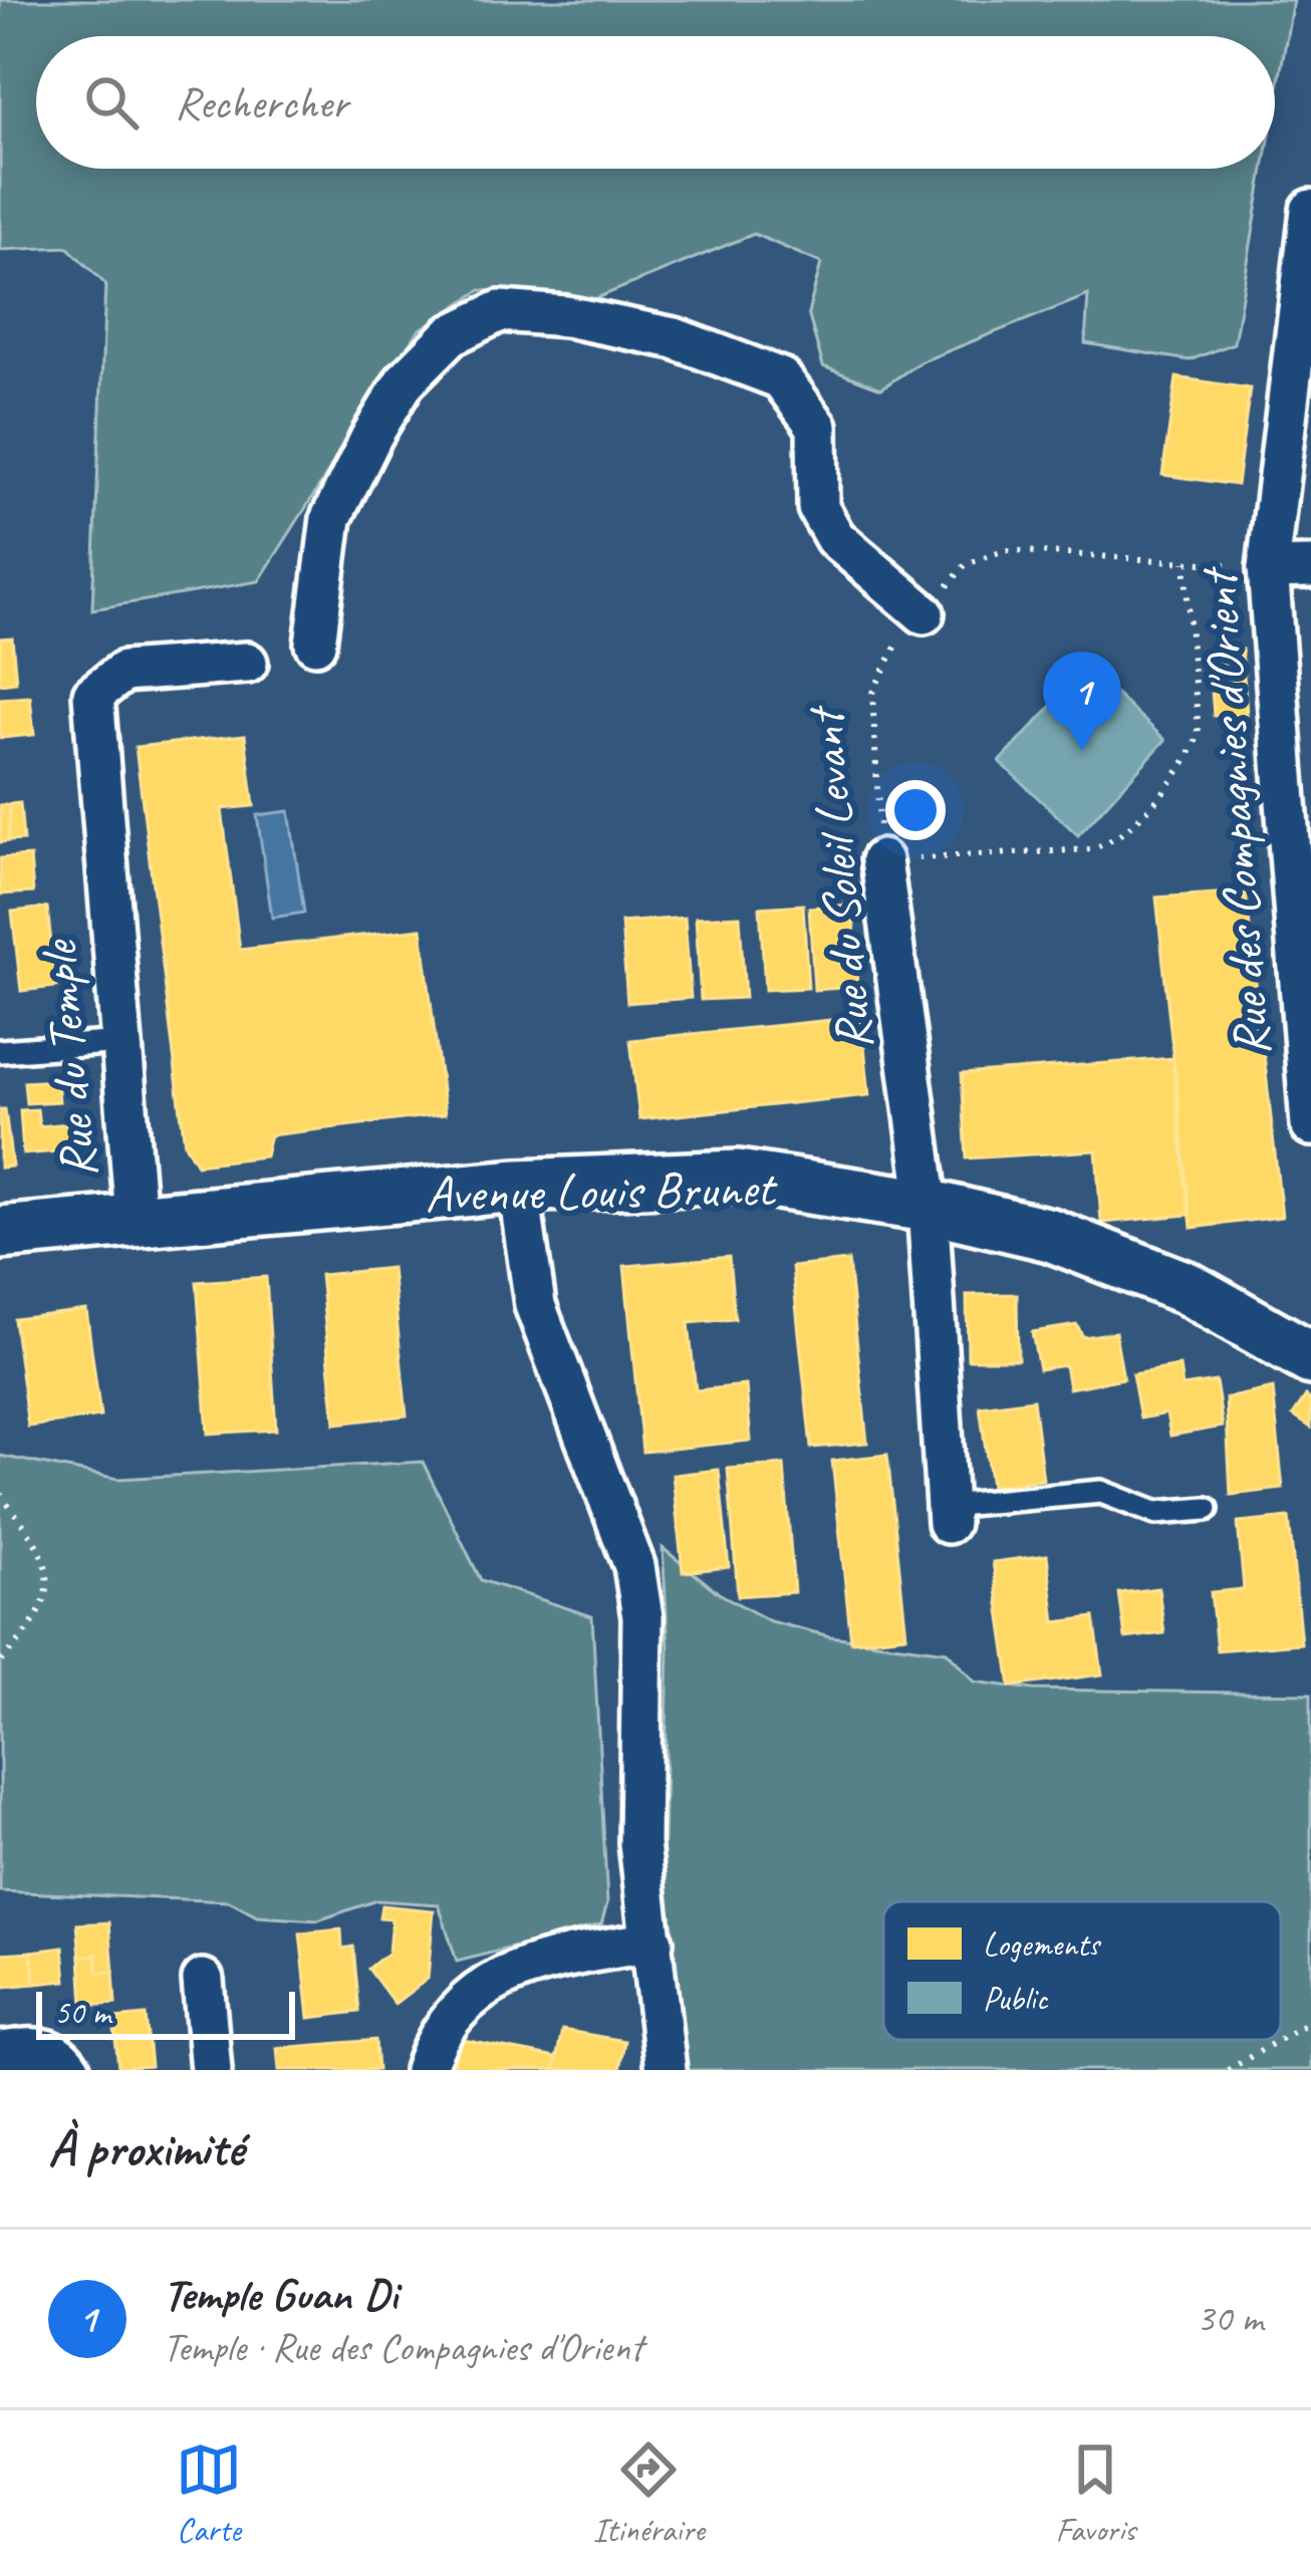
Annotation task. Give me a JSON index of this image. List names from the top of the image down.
{
  "streets": {
    "street": [
      "Rue des Compagnies d'Orient",
      "Rue du Soleil Levant",
      "Rue du Temple",
      "Avenue Louis Brunet"
    ]
  },
  "crossings": [
    ["Rue des Compagnies d'Orient", "Rue du Soleil Levant"],
    ["Rue du Soleil Levant", "Avenue Louis Brunet"],
    ["Rue du Temple", "Avenue Louis Brunet"]
  ],
  "legend": ["Logements", "Public"],
  "scale_bar": "50 m",
  "page": {
    "search": "Rechercher",
    "pins": "1",
    "scale": "50 m",
    "heading": "À proximité",
    "list": [
      {
        "mark": "1",
        "name": "Temple Guan Di",
        "note": "Temple · Rue des Compagnies d'Orient",
        "value": "30 m"
      }
    ],
    "nav": ["Carte", "Itinéraire", "Favoris"]
  }
}
